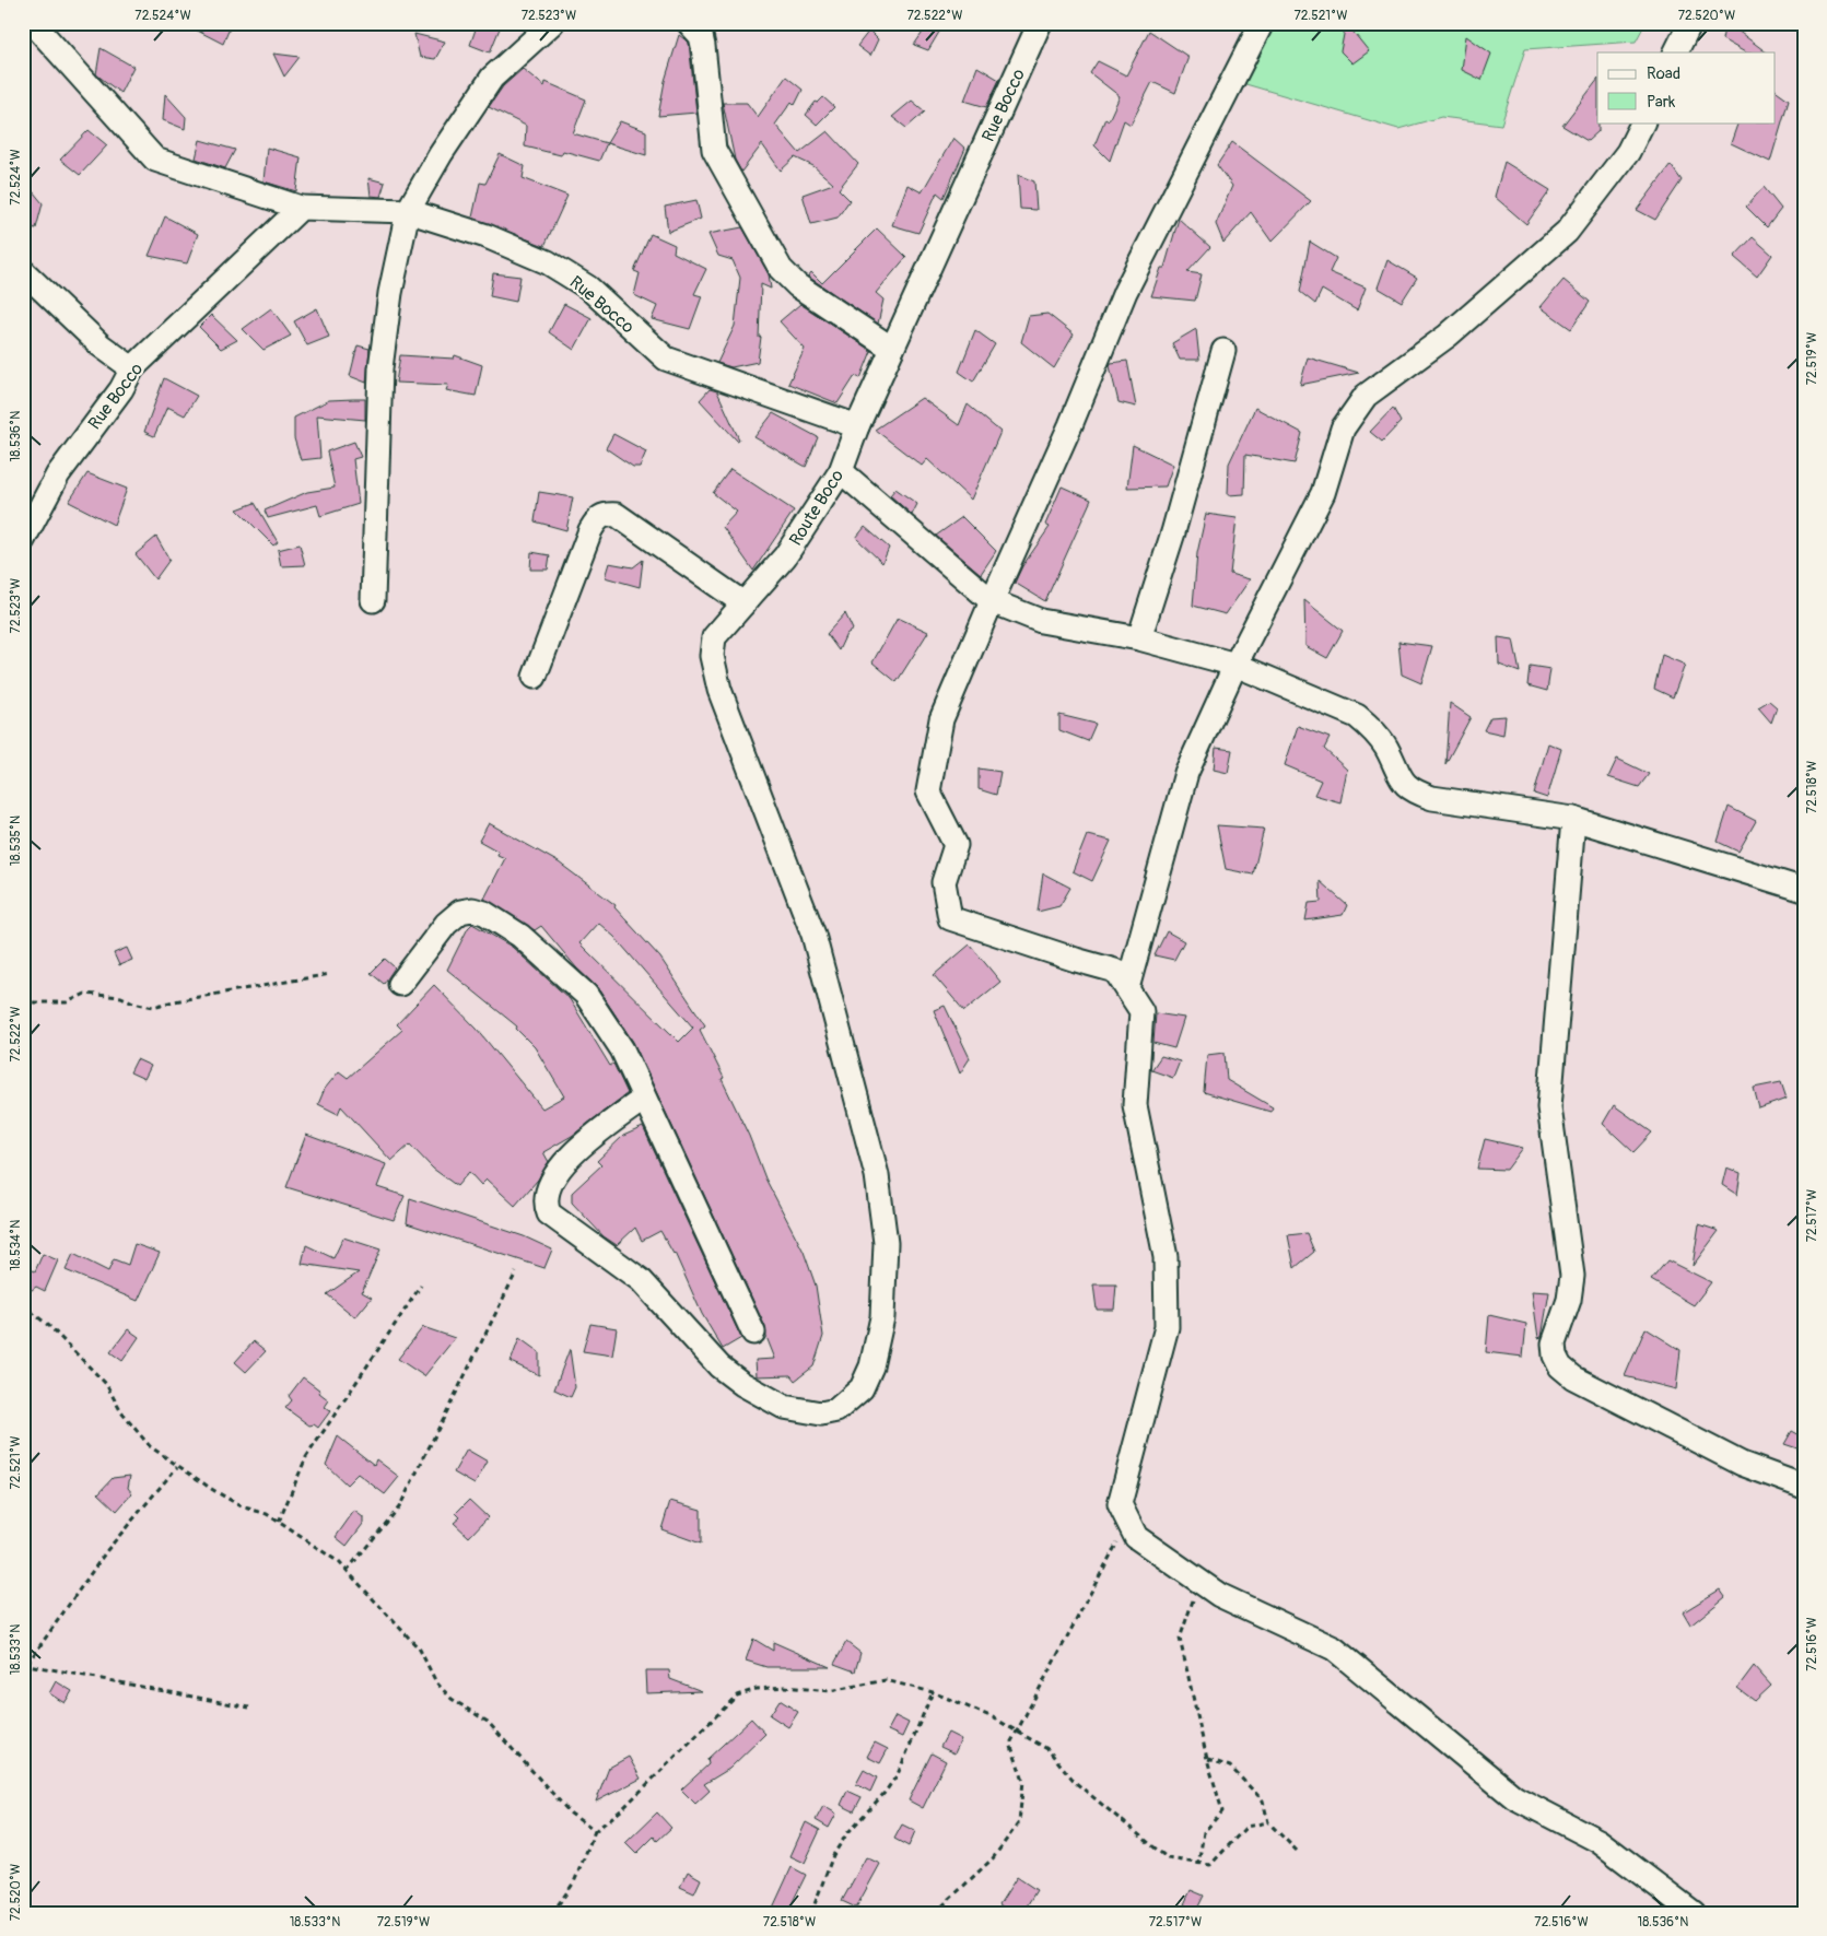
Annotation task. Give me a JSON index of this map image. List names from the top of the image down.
{
  "streets": {
    "street": ["Rue Bocco", "Route Boco"]
  },
  "crossings": [
    ["Rue Bocco", "Route Boco"]
  ],
  "legend": ["Road", "Park"],
  "coordinates": [
    "72.524°W",
    "72.523°W",
    "72.522°W",
    "72.521°W",
    "72.520°W",
    "72.519°W",
    "18.536°N",
    "72.518°W",
    "18.535°N",
    "72.517°W",
    "18.534°N",
    "72.516°W",
    "18.533°N"
  ]
}
